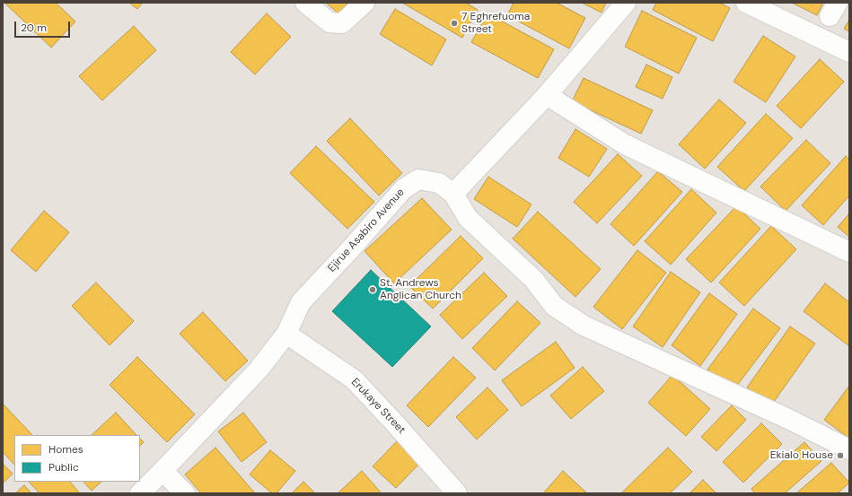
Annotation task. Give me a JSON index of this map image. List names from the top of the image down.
{
  "streets": {
    "street": ["Ejirue Asabiro Avenue", "Erukaye Street"]
  },
  "crossings": [
    ["Ejirue Asabiro Avenue", "Erukaye Street"]
  ],
  "places": ["7 Eghrefuoma Street", "St. Andrews Anglican Church", "Ekialo House"],
  "legend": ["Homes", "Public"],
  "scale_bar": "20 m"
}
